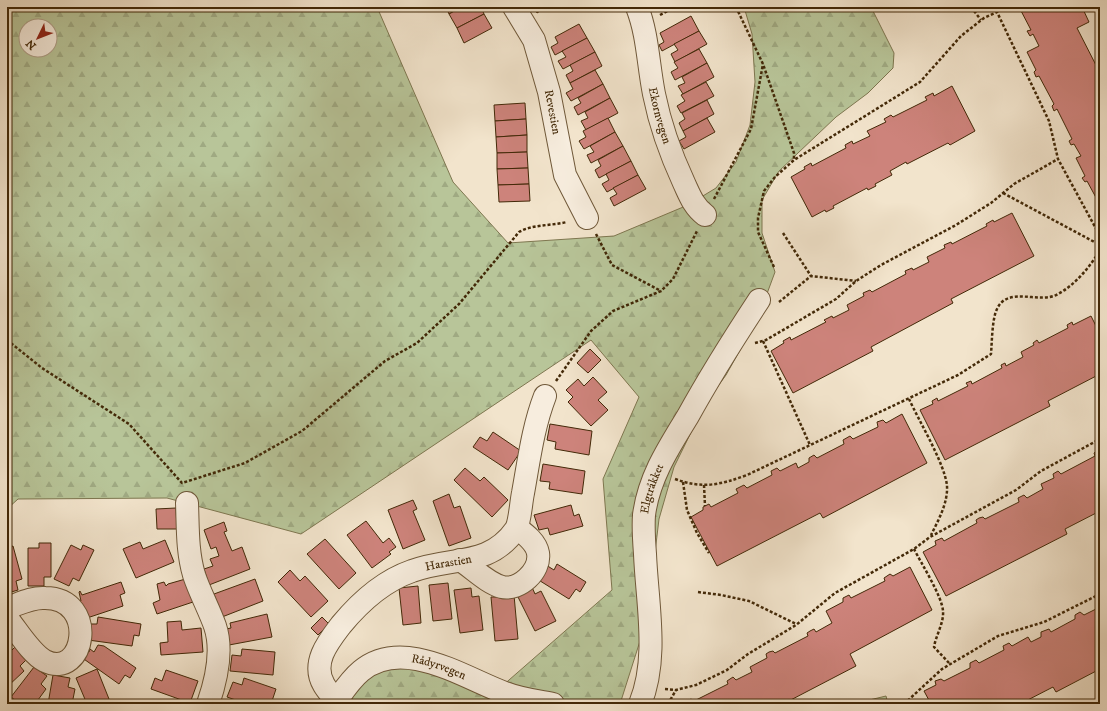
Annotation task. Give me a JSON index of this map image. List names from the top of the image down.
{
  "streets": {
    "street": [
      "Revestien",
      "Ekornvegen",
      "Elgtråkket",
      "Harastien",
      "Rådyrvegen"
    ]
  },
  "crossings": [
    ["Harastien", "Rådyrvegen"]
  ],
  "north": "bottom left"
}
